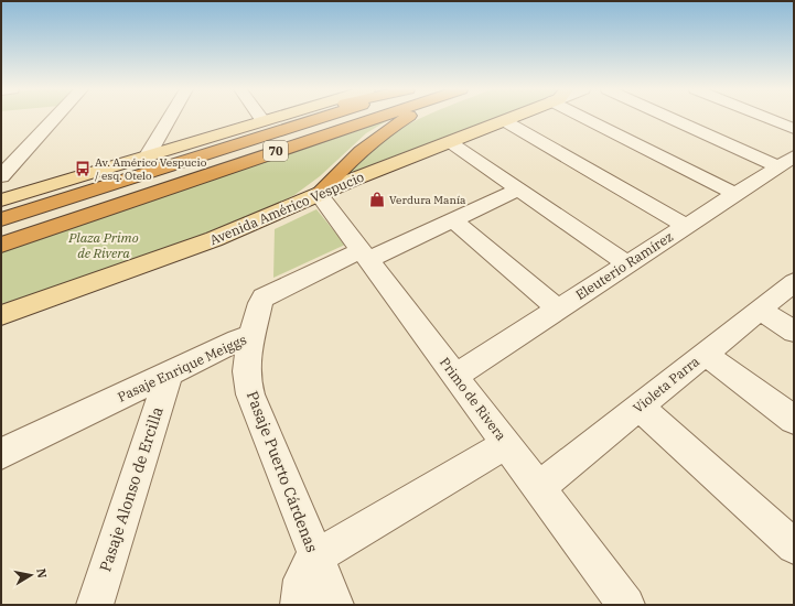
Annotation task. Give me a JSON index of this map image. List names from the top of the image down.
{
  "streets": {
    "highway": ["70"],
    "main road": ["Avenida Américo Vespucio"],
    "street": [
      "Eleuterio Ramírez",
      "Pasaje Enrique Meiggs",
      "Violeta Parra",
      "Primo de Rivera",
      "Pasaje Puerto Cárdenas",
      "Pasaje Alonso de Ercilla"
    ]
  },
  "crossings": [
    ["Avenida Américo Vespucio", "Primo de Rivera"],
    ["Eleuterio Ramírez", "Primo de Rivera"],
    ["Pasaje Enrique Meiggs", "Primo de Rivera"],
    ["Pasaje Enrique Meiggs", "Pasaje Puerto Cárdenas"],
    ["Pasaje Enrique Meiggs", "Pasaje Alonso de Ercilla"],
    ["Violeta Parra", "Primo de Rivera"]
  ],
  "parks": ["Plaza Primo de Rivera"],
  "places": {
    "bus stop": ["Av. Américo Vespucio / esq. Otelo"],
    "shop": ["Verdura Manía"]
  },
  "north": "right"
}
